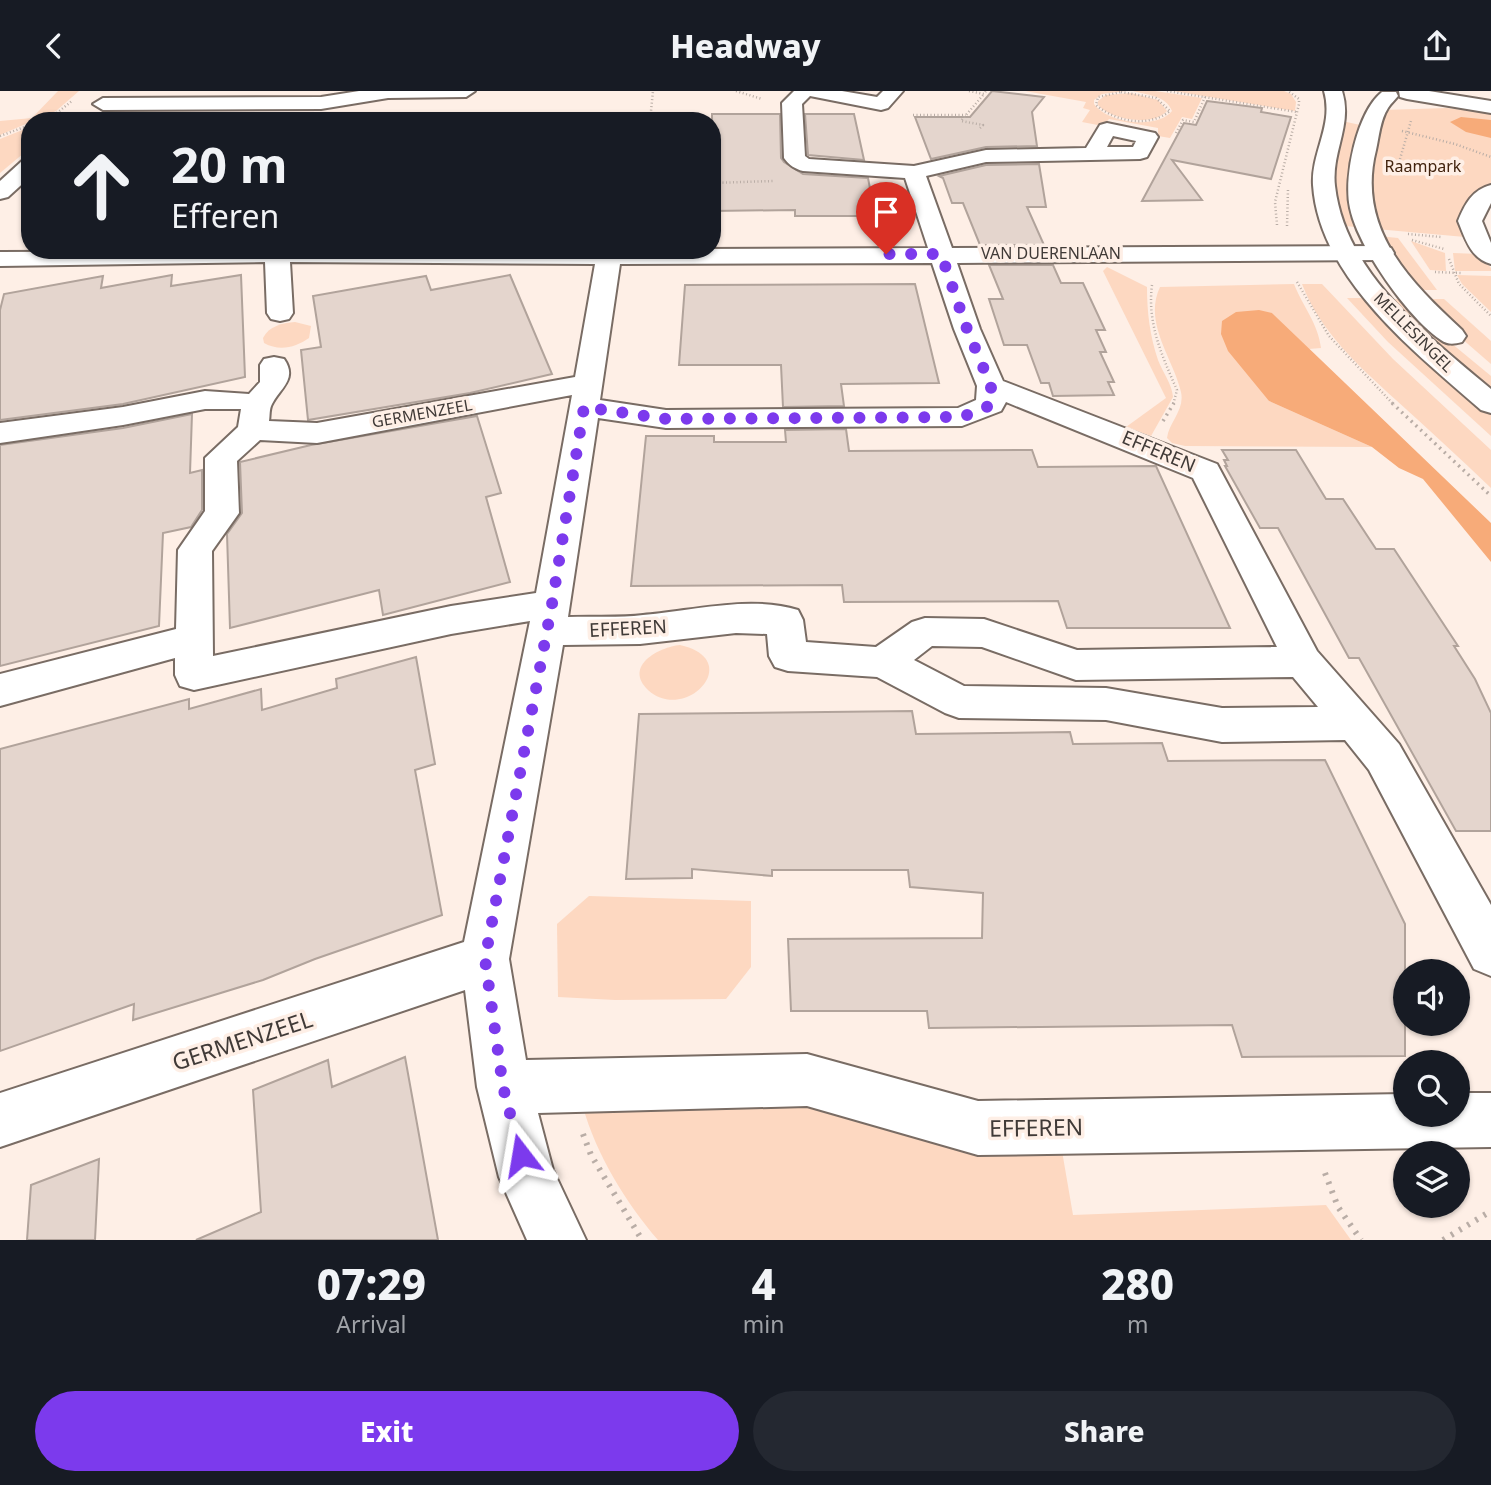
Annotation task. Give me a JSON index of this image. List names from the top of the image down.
{
  "streets": {
    "street": [
      "VAN DUERENLAAN",
      "MELLESINGEL",
      "GERMENZEEL",
      "EFFEREN"
    ]
  },
  "crossings": [
    ["VAN DUERENLAAN", "MELLESINGEL"]
  ],
  "parks": ["Raampark"],
  "page": {
    "header": "Headway",
    "turn": ["20 m", "Efferen"],
    "eta": [
      "07:29",
      "Arrival",
      "4",
      "min",
      "280",
      "m"
    ],
    "buttons": ["Exit", "Share"]
  }
}
